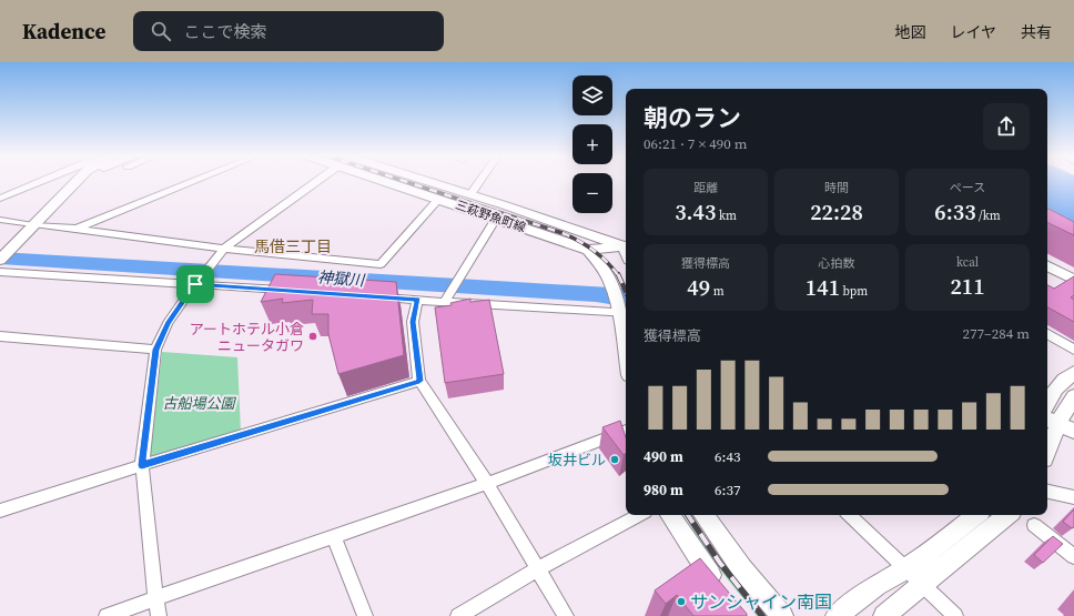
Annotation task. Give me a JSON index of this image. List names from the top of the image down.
{
  "streets": {
    "street": ["三萩野魚町線"]
  },
  "districts": ["馬借三丁目"],
  "water": ["神獄川"],
  "parks": ["古船場公園"],
  "places": ["アートホテル小倉 ニュータガワ", "坂井ビル", "サンシャイン南国"],
  "page": {
    "header": "Kadence",
    "search": "ここで検索",
    "nav": ["地図", "レイヤ", "共有"],
    "map_buttons": ["+", "−"],
    "heading": ["朝のラン", "06:21 · 7 × 490 m"],
    "stats": [
      ["距離", "3.43 km"],
      ["時間", "22:28"],
      ["ペース", "6:33 /km"],
      ["獲得標高", "49 m"],
      ["心拍数", "141 bpm"],
      ["kcal", "211"]
    ],
    "chart": ["獲得標高", "277–284 m"],
    "list": [
      {
        "name": "490 m",
        "note": "6:43"
      },
      {
        "name": "980 m",
        "note": "6:37"
      }
    ]
  }
}
